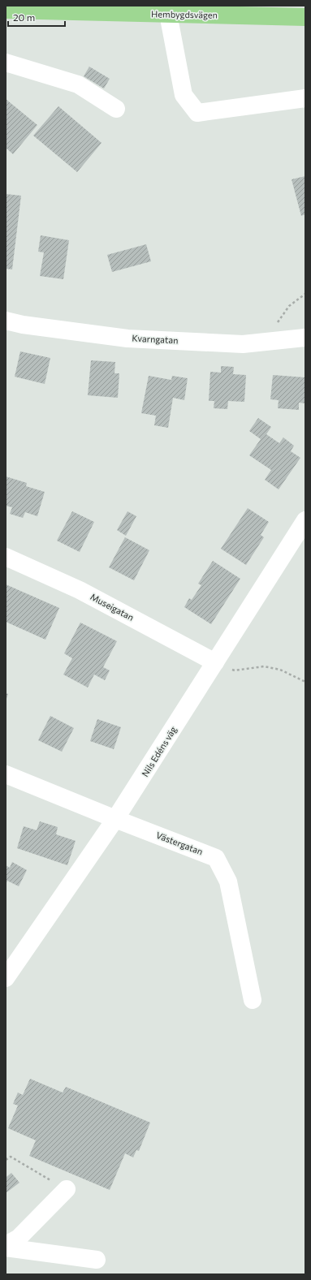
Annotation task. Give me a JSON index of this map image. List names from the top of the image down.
{
  "streets": {
    "main road": ["Hembygdsvägen"],
    "street": [
      "Kvarngatan",
      "Museigatan",
      "Nils Edéns väg",
      "Västergatan"
    ]
  },
  "crossings": [
    ["Museigatan", "Nils Edéns väg"],
    ["Nils Edéns väg", "Västergatan"]
  ],
  "scale_bar": "20 m"
}
